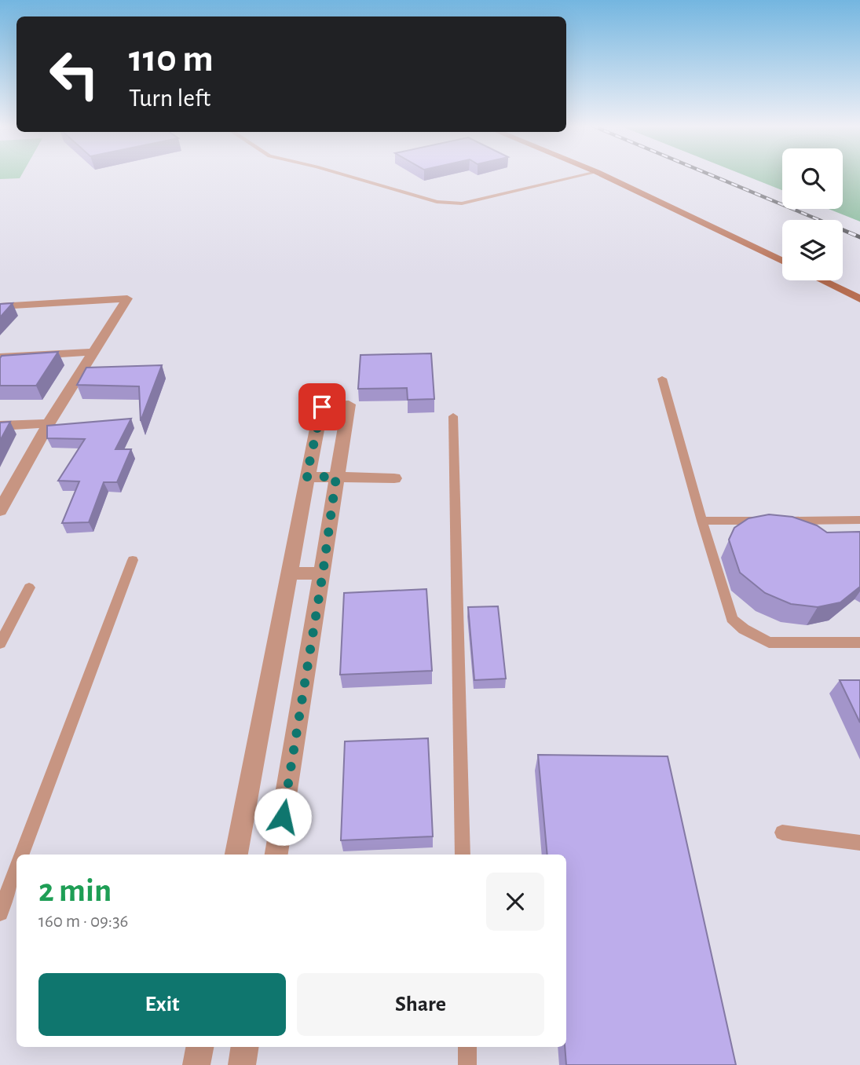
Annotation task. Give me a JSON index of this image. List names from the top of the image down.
{
  "page": {
    "turn": ["110 m", "Turn left"],
    "heading": ["2 min", "160 m · 09:36"],
    "buttons": ["Exit", "Share"]
  }
}
